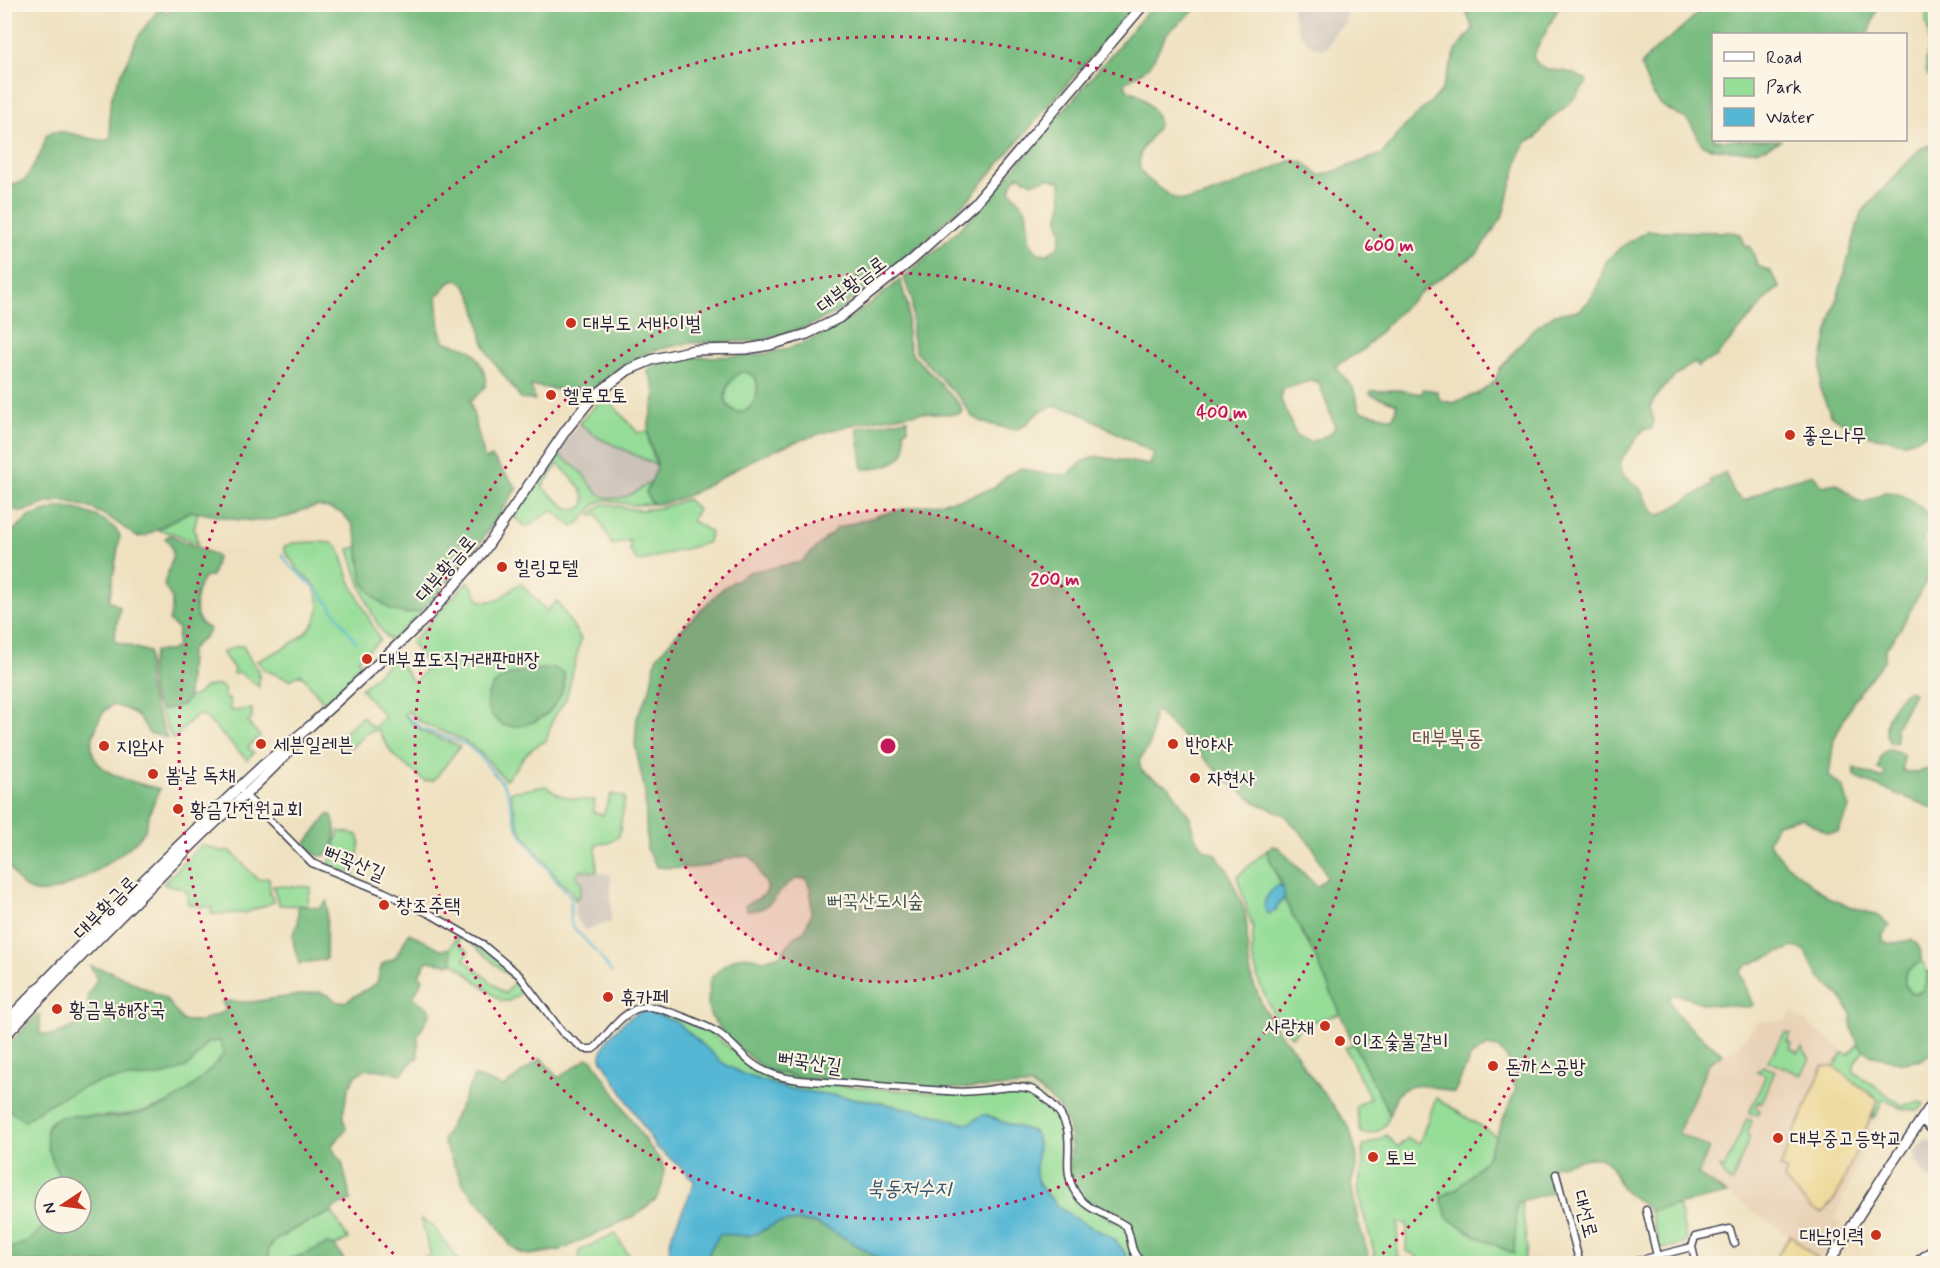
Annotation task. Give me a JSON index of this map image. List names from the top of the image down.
{
  "streets": {
    "main road": ["대부황금로"],
    "street": ["뻐꾹산길", "대선로"]
  },
  "crossings": [
    ["대부황금로", "뻐꾹산길"]
  ],
  "districts": ["대부북동"],
  "water": ["북동저수지"],
  "parks": ["뻐꾹산도시숲"],
  "places": [
    "대부도 서바이벌",
    "헬로모토",
    "좋은나무",
    "힐링모텔",
    "대부포도직거래판매장",
    "세븐일레븐",
    "반야사",
    "지암사",
    "봄날 독채",
    "자현사",
    "황금간전원교회",
    "창조주택",
    "휴카페",
    "황금복해장국",
    "사랑채",
    "이조숯불갈비",
    "돈까스공방",
    "대부중고등학교",
    "토브",
    "대남인력"
  ],
  "legend": ["Road", "Park", "Water"],
  "north": "left",
  "rings": ["600 m", "400 m", "200 m"]
}
